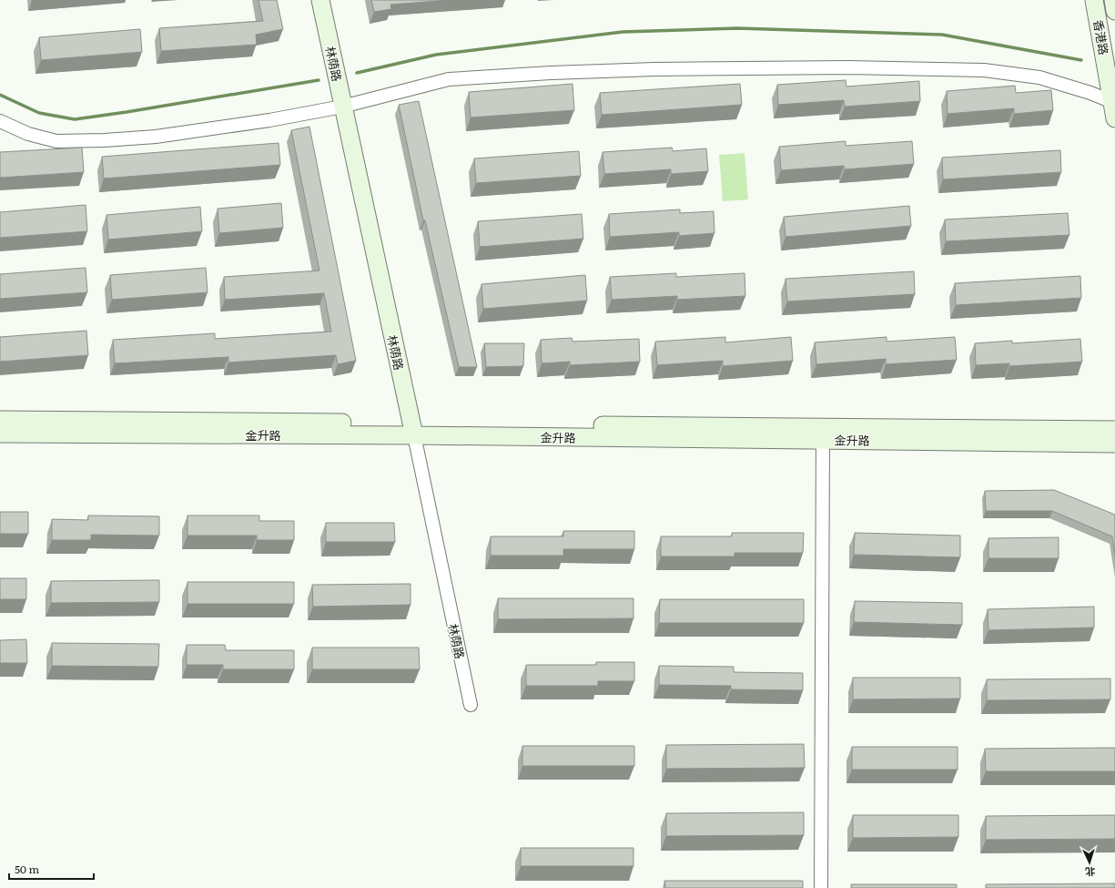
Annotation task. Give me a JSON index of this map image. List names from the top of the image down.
{
  "streets": {
    "main road": ["香港路", "林荫路", "金升路"]
  },
  "crossings": [
    ["林荫路", "金升路"]
  ],
  "scale_bar": "50 m",
  "north": "bottom"
}
